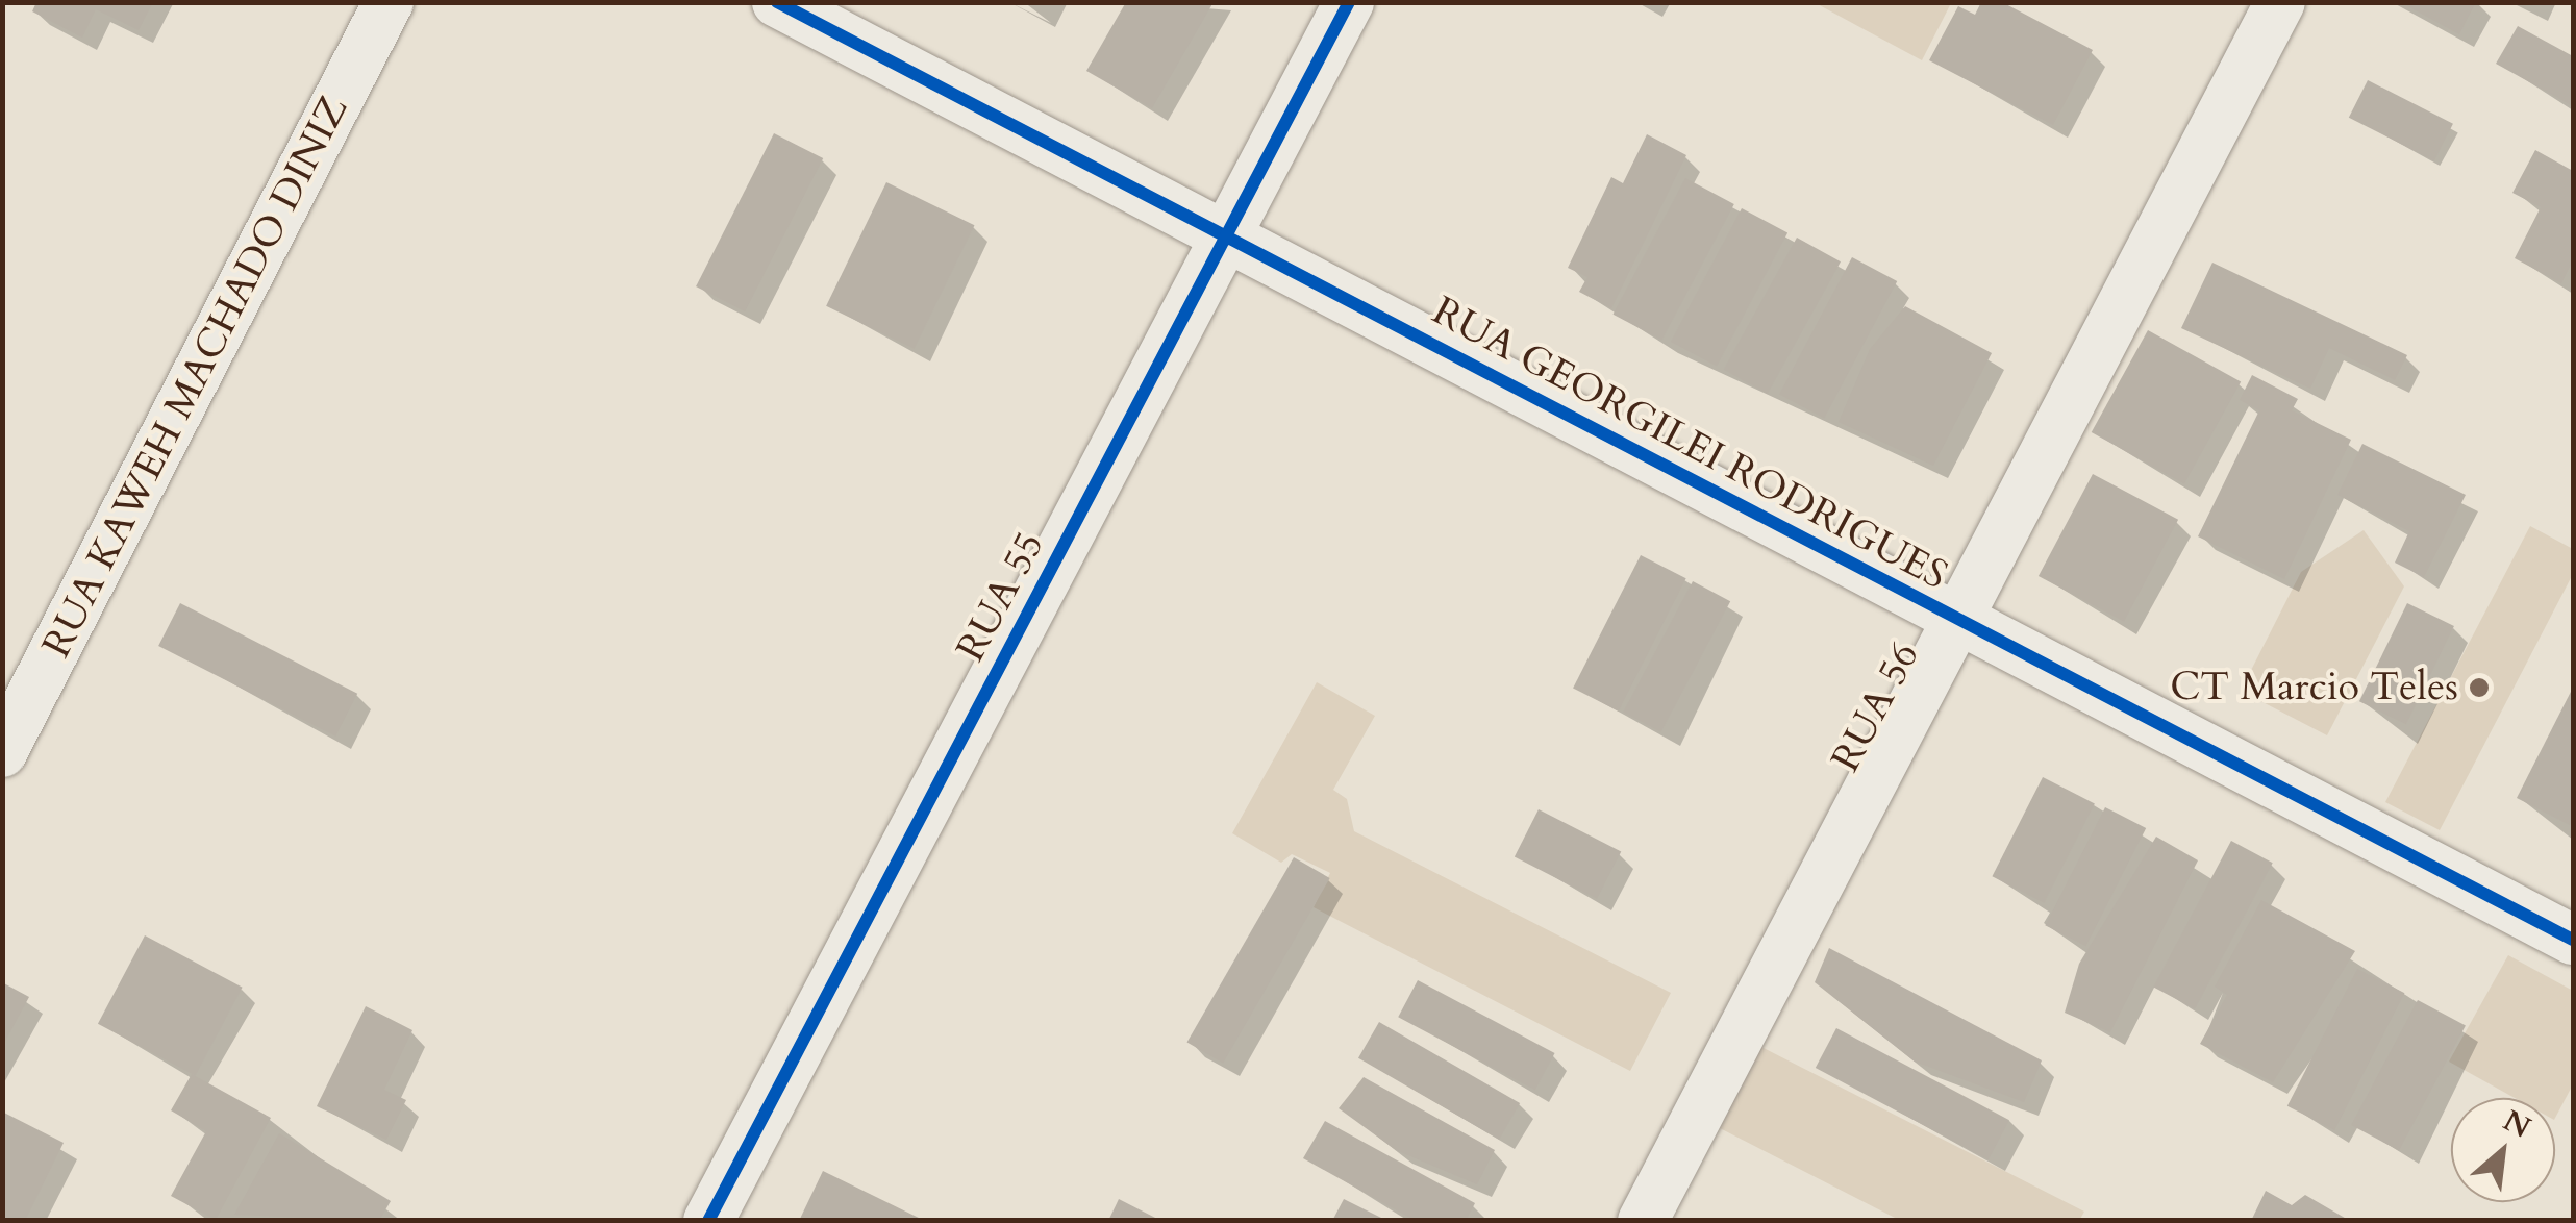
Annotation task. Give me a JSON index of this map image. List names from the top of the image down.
{
  "streets": {
    "street": [
      "RUA KAWEH MACHADO DINIZ",
      "RUA GEORGILEI RODRIGUES",
      "RUA 55",
      "RUA 56"
    ]
  },
  "crossings": [
    ["RUA GEORGILEI RODRIGUES", "RUA 55"],
    ["RUA GEORGILEI RODRIGUES", "RUA 56"]
  ],
  "places": ["CT Marcio Teles"],
  "north": "top right"
}
